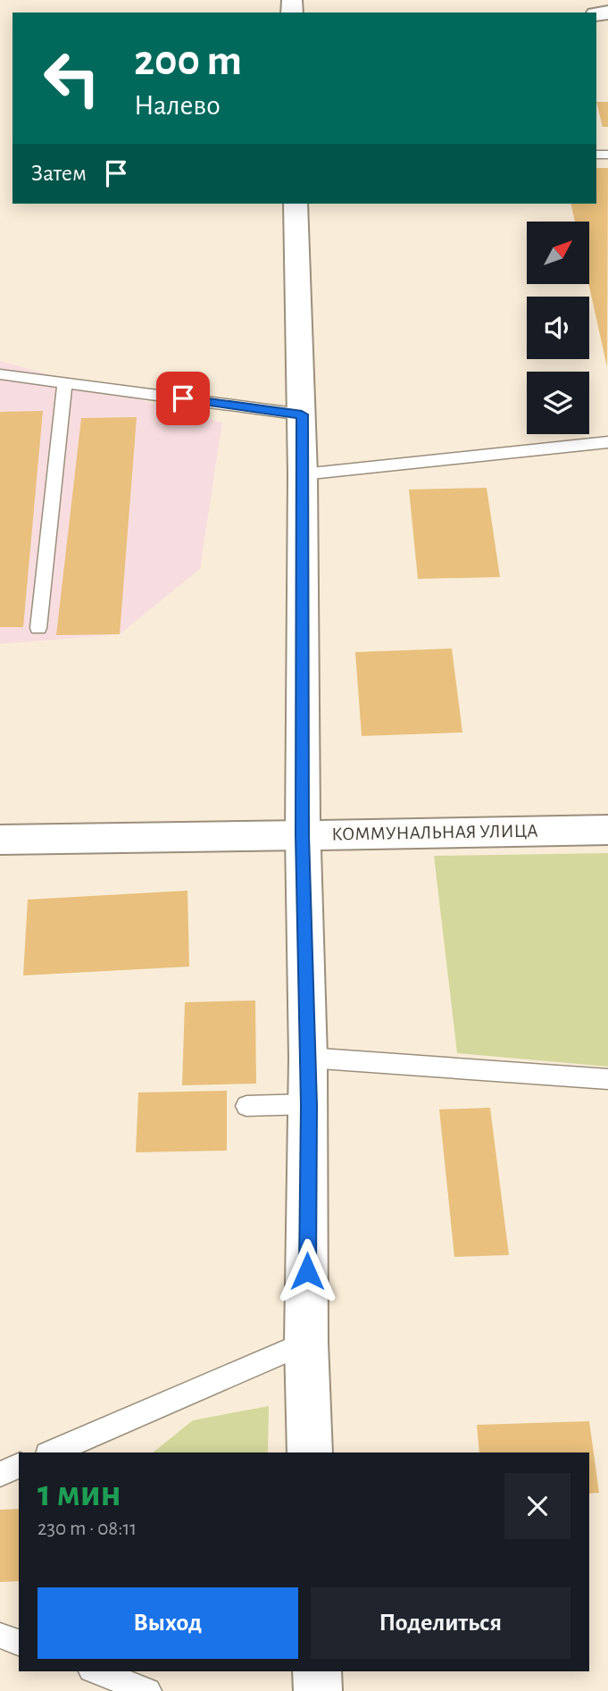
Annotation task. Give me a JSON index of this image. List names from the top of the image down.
{
  "streets": {
    "main road": ["КОММУНАЛЬНАЯ УЛИЦА"]
  },
  "north": "top right",
  "page": {
    "turn": ["200 m", "Налево"],
    "then": "Затем",
    "heading": ["1 мин", "230 m · 08:11"],
    "buttons": ["Выход", "Поделиться"]
  }
}
